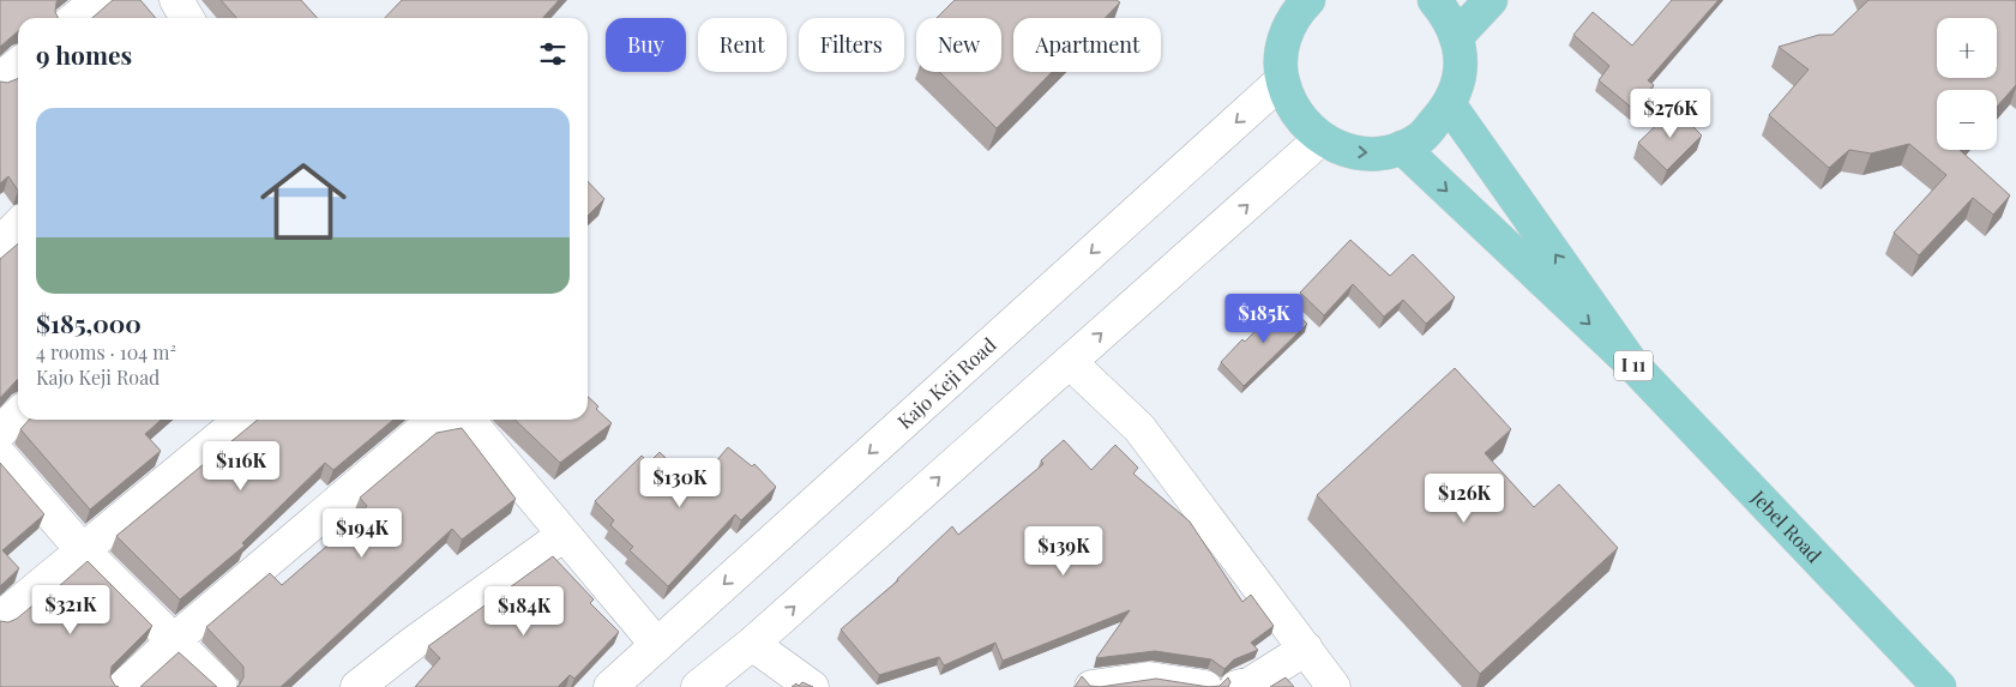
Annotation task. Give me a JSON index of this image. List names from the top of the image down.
{
  "streets": {
    "main road": ["I 11", "Jebel Road"],
    "street": ["Kajo Keji Road"]
  },
  "page": {
    "map_buttons": ["+", "−"],
    "chip": [
      "Buy",
      "Rent",
      "Filters",
      "New",
      "Apartment"
    ],
    "heading": "9 homes",
    "price": [
      "$276K",
      "$185K",
      "$116K",
      "$130K",
      "$126K",
      "$194K",
      "$139K",
      "$321K",
      "$184K"
    ],
    "list": [
      {
        "name": "$185,000",
        "note": "4 rooms · 104 m² · Kajo Keji Road"
      }
    ]
  }
}
